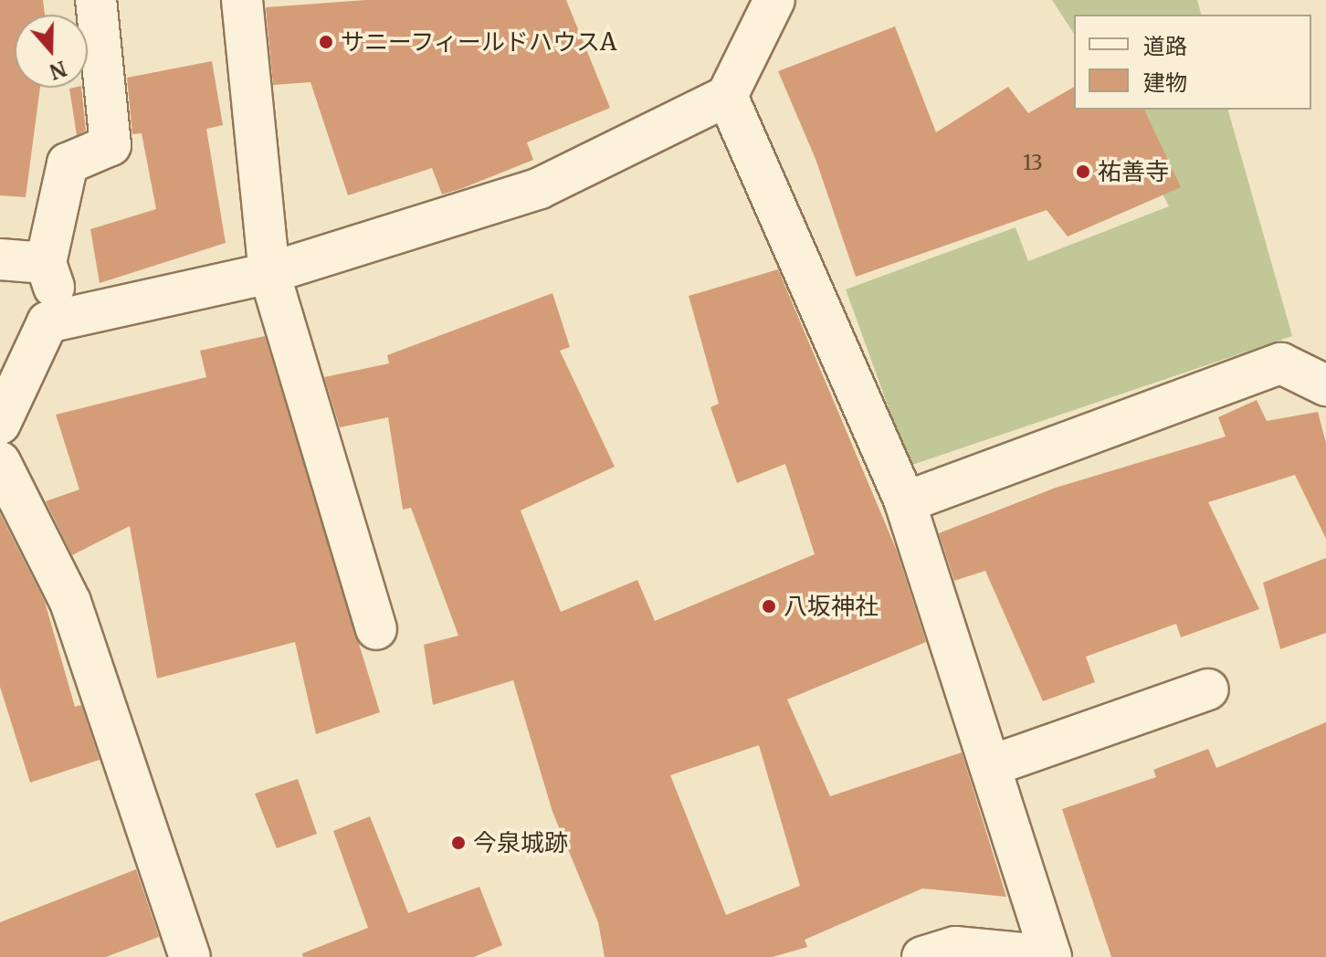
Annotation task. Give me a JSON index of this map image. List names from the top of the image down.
{
  "places": [
    "サニーフィールドハウスA",
    "祐善寺",
    "八坂神社",
    "今泉城跡"
  ],
  "house_numbers": ["13"],
  "legend": ["道路", "建物"],
  "north": "bottom"
}
